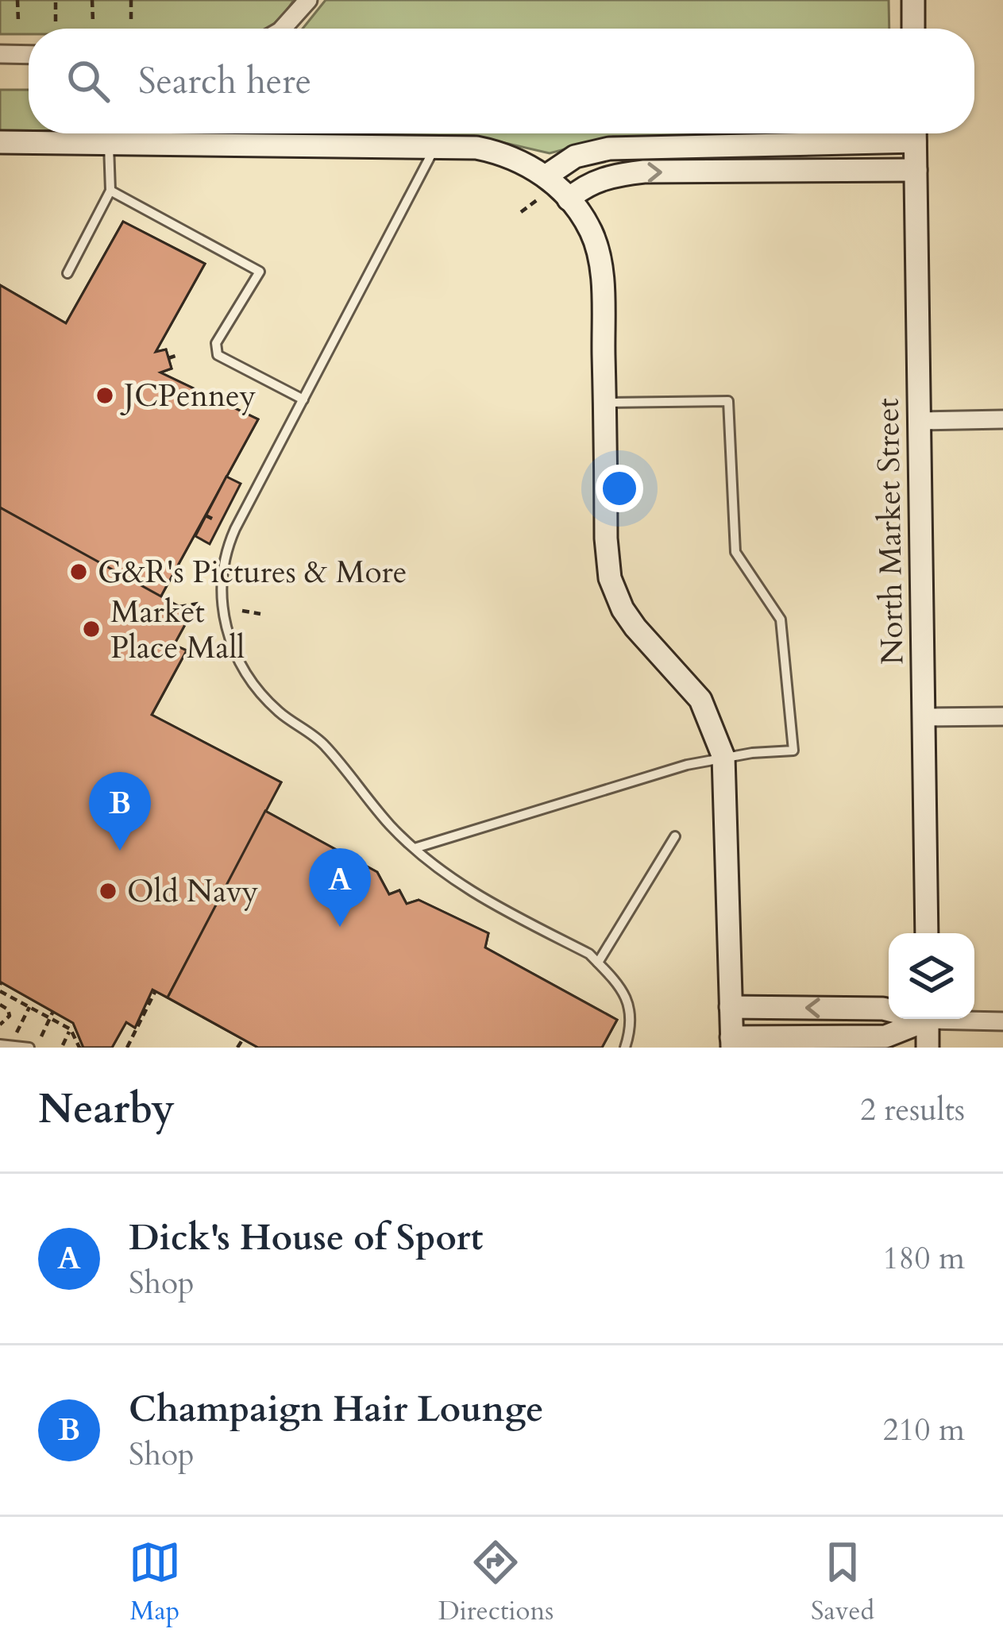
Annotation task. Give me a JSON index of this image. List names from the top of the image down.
{
  "streets": {
    "street": ["North Market Street"]
  },
  "places": [
    "JCPenney",
    "G&R's Pictures & More",
    "Market Place Mall",
    "Old Navy"
  ],
  "page": {
    "search": "Search here",
    "pins": ["B", "A"],
    "heading": ["Nearby", "2 results"],
    "list": [
      {
        "mark": "A",
        "name": "Dick's House of Sport",
        "note": "Shop",
        "value": "180 m"
      },
      {
        "mark": "B",
        "name": "Champaign Hair Lounge",
        "note": "Shop",
        "value": "210 m"
      }
    ],
    "nav": ["Map", "Directions", "Saved"]
  }
}
